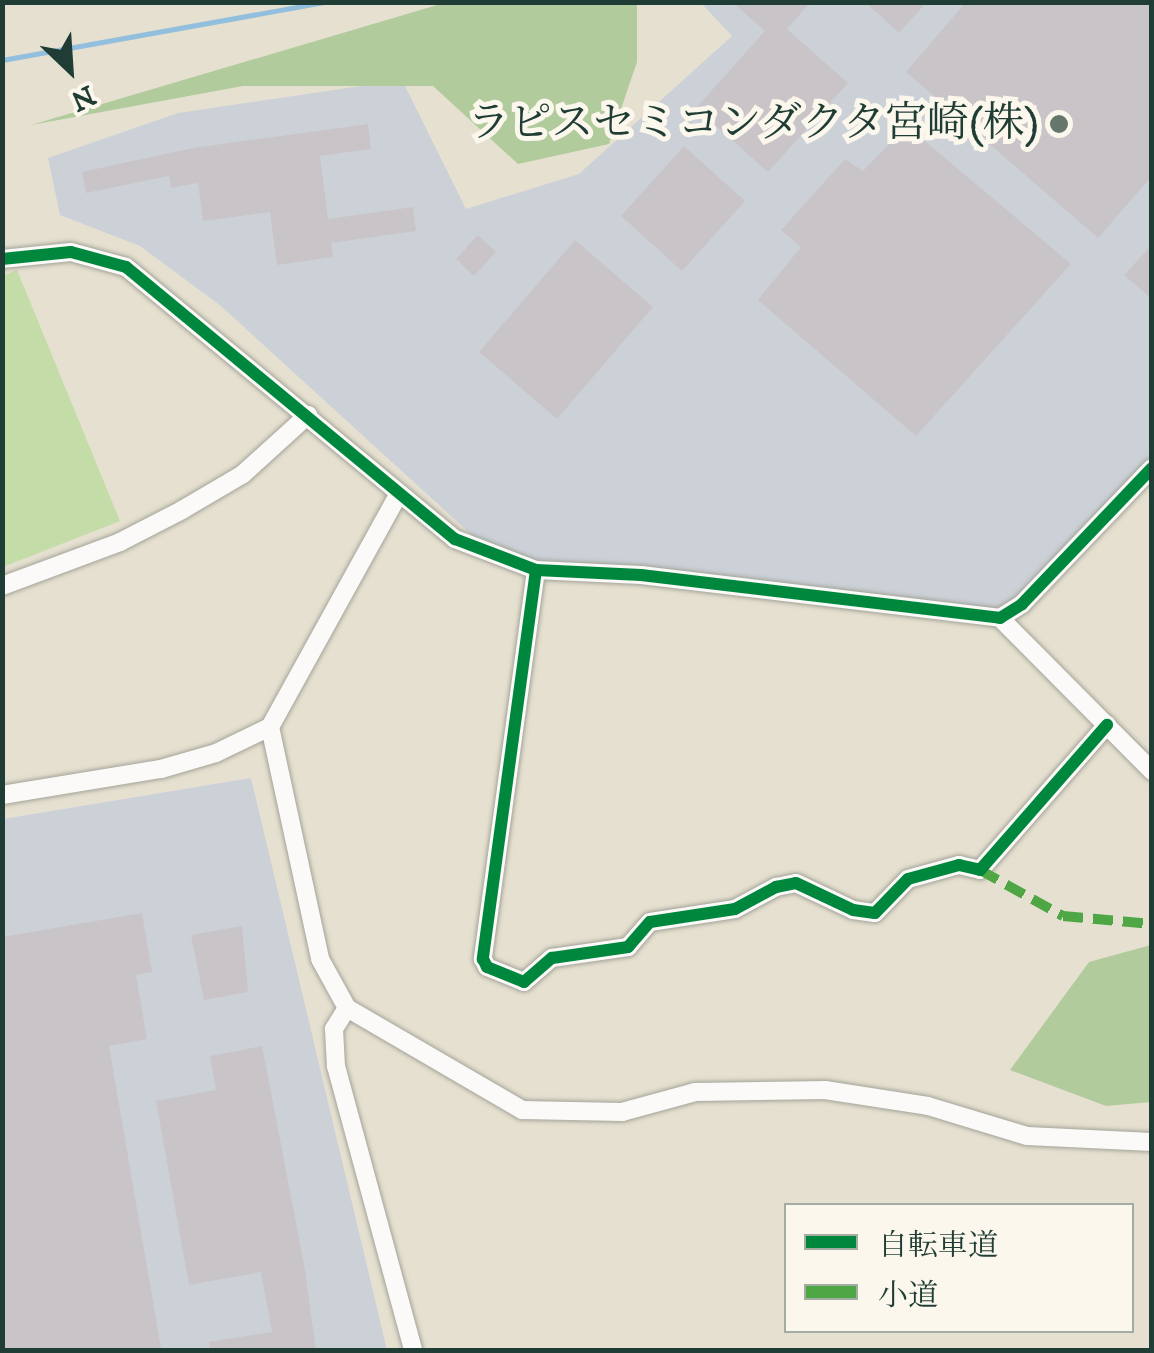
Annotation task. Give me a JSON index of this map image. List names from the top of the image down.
{
  "places": ["ラピスセミコンダクタ宮崎(株)"],
  "legend": ["自転車道", "小道"],
  "north": "bottom right"
}
